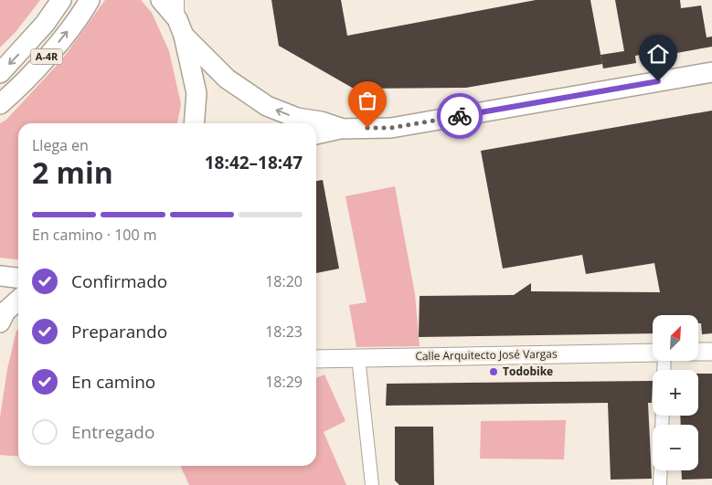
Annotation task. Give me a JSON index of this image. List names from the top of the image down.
{
  "streets": {
    "main road": ["A-4R"],
    "street": ["Calle Arquitecto José Vargas"]
  },
  "places": ["Todobike"],
  "north": "top right",
  "page": {
    "heading": ["2 min", "Llega en", "18:42–18:47"],
    "bar": "En camino · 100 m",
    "list": [
      ["Confirmado", "18:20"],
      ["Preparando", "18:23"],
      ["En camino", "18:29"],
      "Entregado"
    ],
    "map_buttons": ["+", "−"]
  }
}
